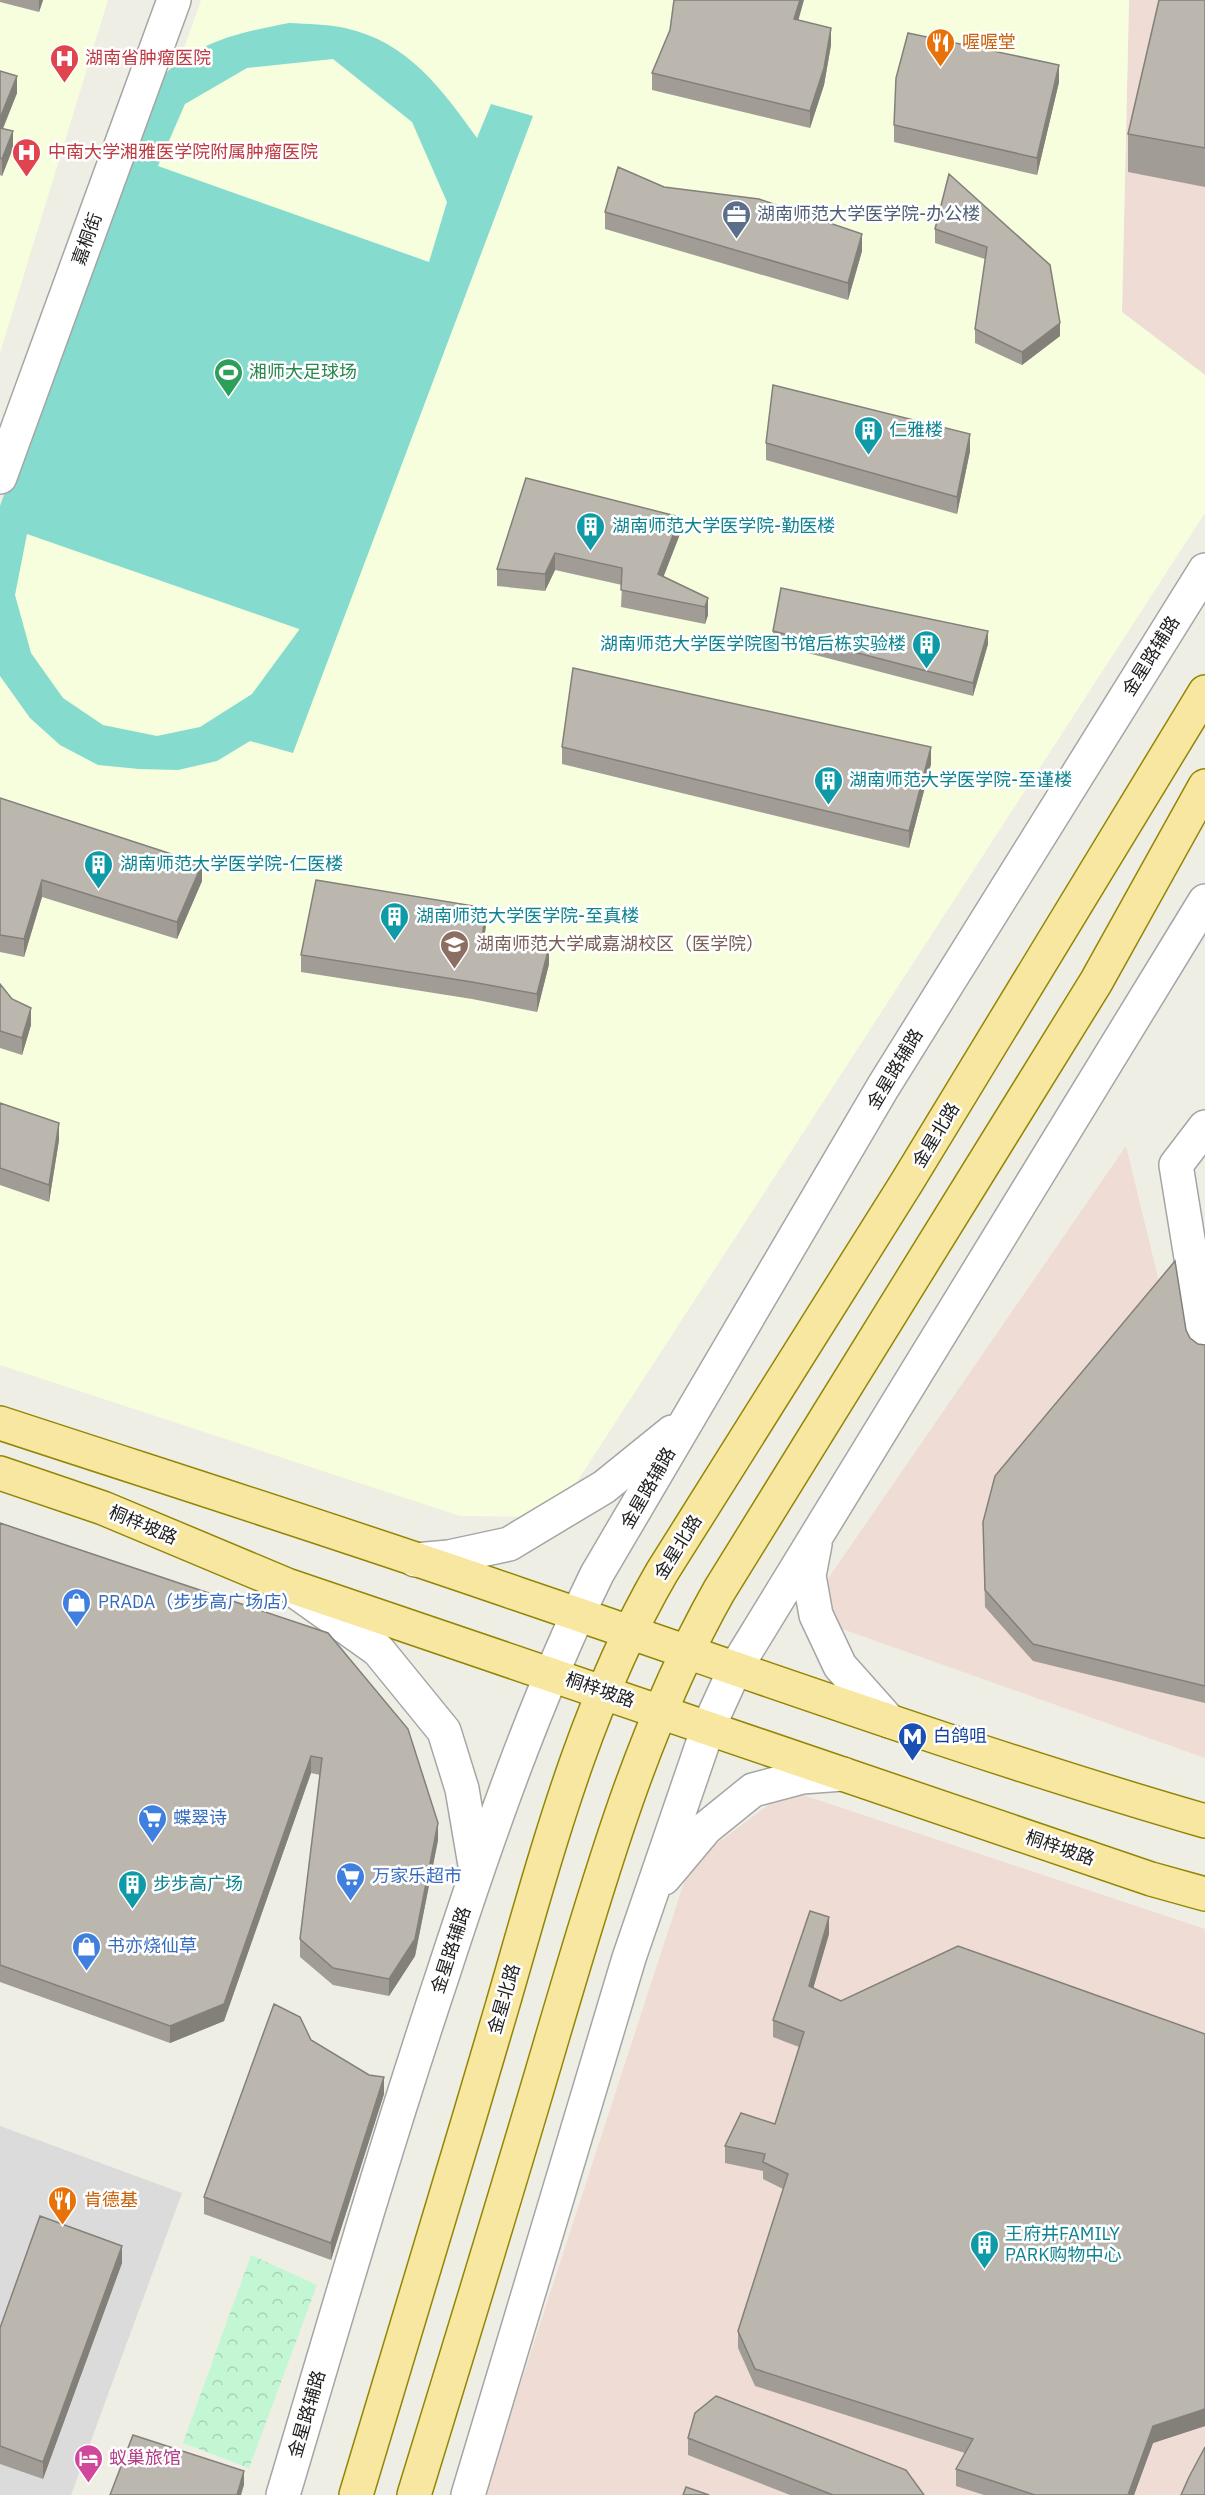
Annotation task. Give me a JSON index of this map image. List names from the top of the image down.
{
  "streets": {
    "main road": ["金星北路", "桐梓坡路"],
    "street": ["嘉桐街", "金星路辅路"]
  },
  "crossings": [
    ["金星路辅路", "桐梓坡路"],
    ["金星北路", "桐梓坡路"]
  ],
  "places": {
    "restaurant": ["喔喔堂", "肯德基"],
    "hospital": ["湖南省肿瘤医院", "中南大学湘雅医学院附属肿瘤医院"],
    "office": ["湖南师范大学医学院-办公楼"],
    "sports": ["湘师大足球场"],
    "building": [
      "仁雅楼",
      "湖南师范大学医学院-勤医楼",
      "湖南师范大学医学院图书馆后栋实验楼",
      "湖南师范大学医学院-至谨楼",
      "湖南师范大学医学院-仁医楼",
      "湖南师范大学医学院-至真楼",
      "步步高广场",
      "王府井FAMILY PARK购物中心"
    ],
    "school or university": ["湖南师范大学咸嘉湖校区（医学院）"],
    "shop": ["PRADA（步步高广场店）", "书亦烧仙草"],
    "metro station": ["白鸽咀"],
    "supermarket": ["蝶翠诗", "万家乐超市"],
    "hotel": ["蚁巢旅馆"]
  }
}
